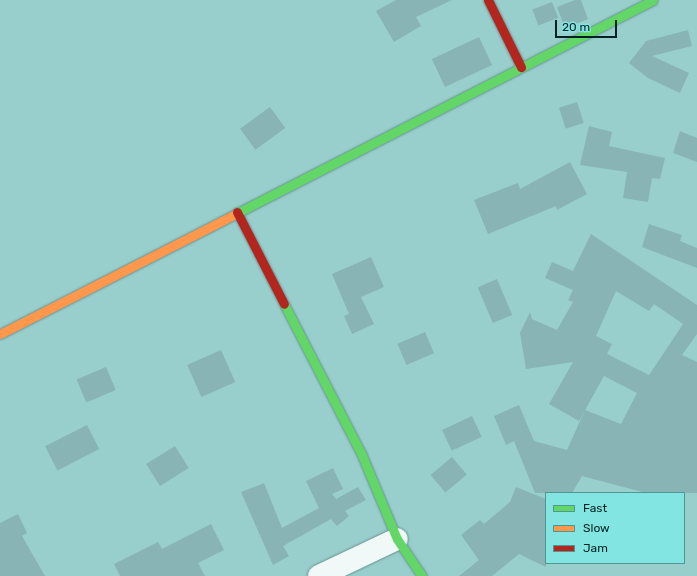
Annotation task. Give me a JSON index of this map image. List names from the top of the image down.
{
  "legend": ["Fast", "Slow", "Jam"],
  "scale_bar": "20 m"
}
